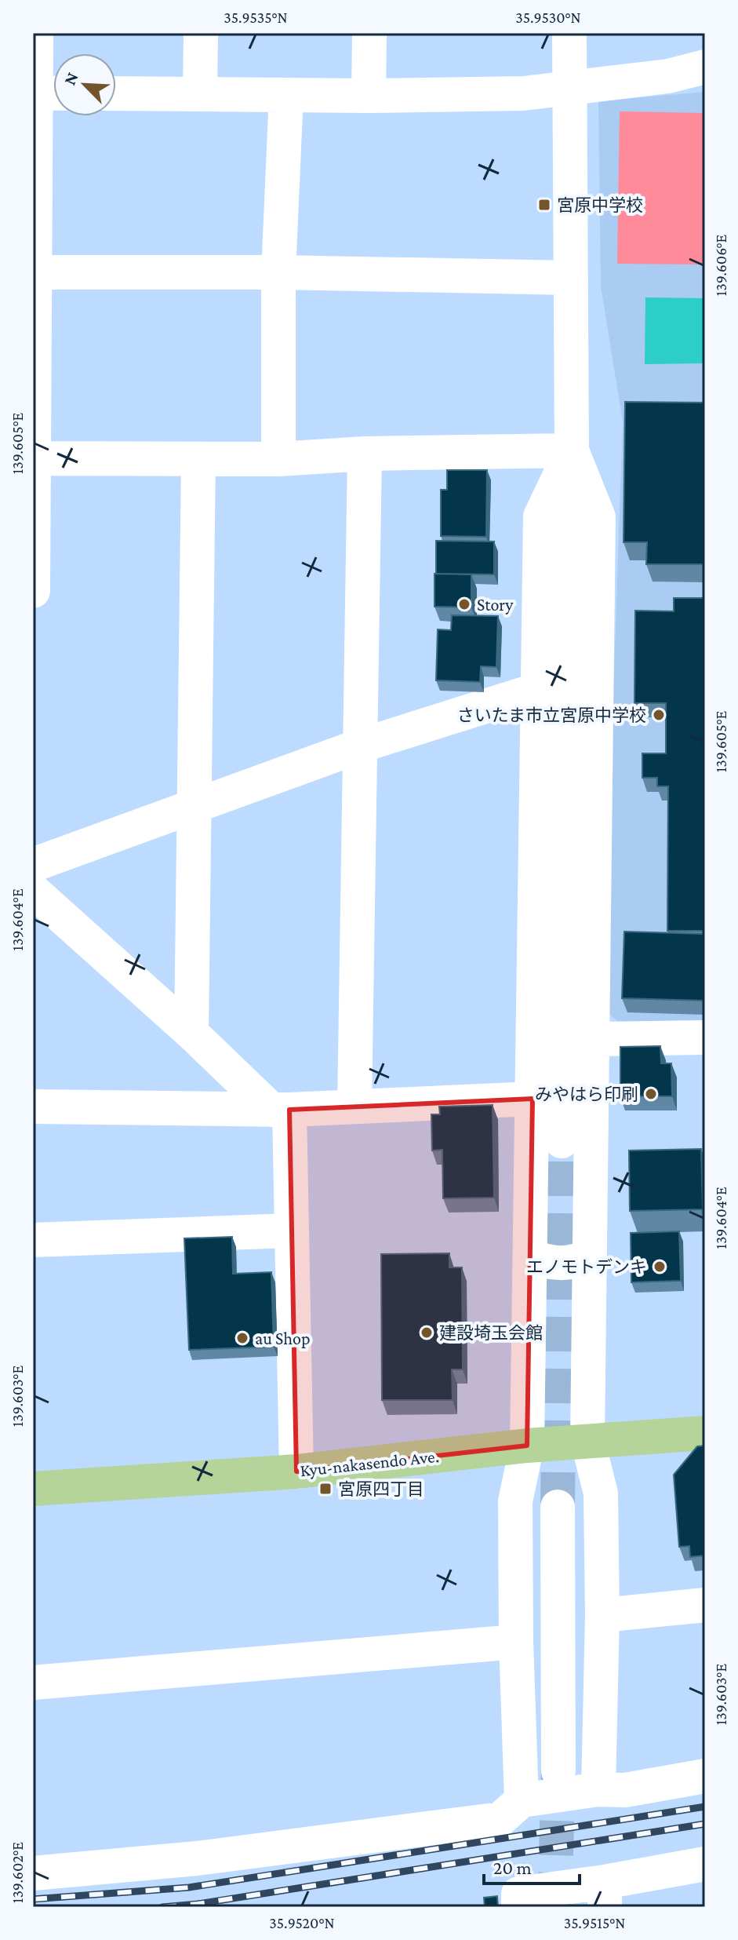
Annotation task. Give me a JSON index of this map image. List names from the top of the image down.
{
  "streets": {
    "main road": ["Kyu-nakasendo Ave."]
  },
  "places": {
    "transit": ["宮原中学校", "宮原四丁目"],
    "other": [
      "Story",
      "さいたま市立宮原中学校",
      "みやはら印刷",
      "エノモトデンキ",
      "建設埼玉会館",
      "au Shop"
    ]
  },
  "scale_bar": "20 m",
  "north": "top left",
  "coordinates": [
    "35.9535°N",
    "35.9530°N",
    "139.606°E",
    "139.605°E",
    "139.604°E",
    "139.603°E",
    "139.602°E",
    "35.9520°N",
    "35.9515°N"
  ]
}
